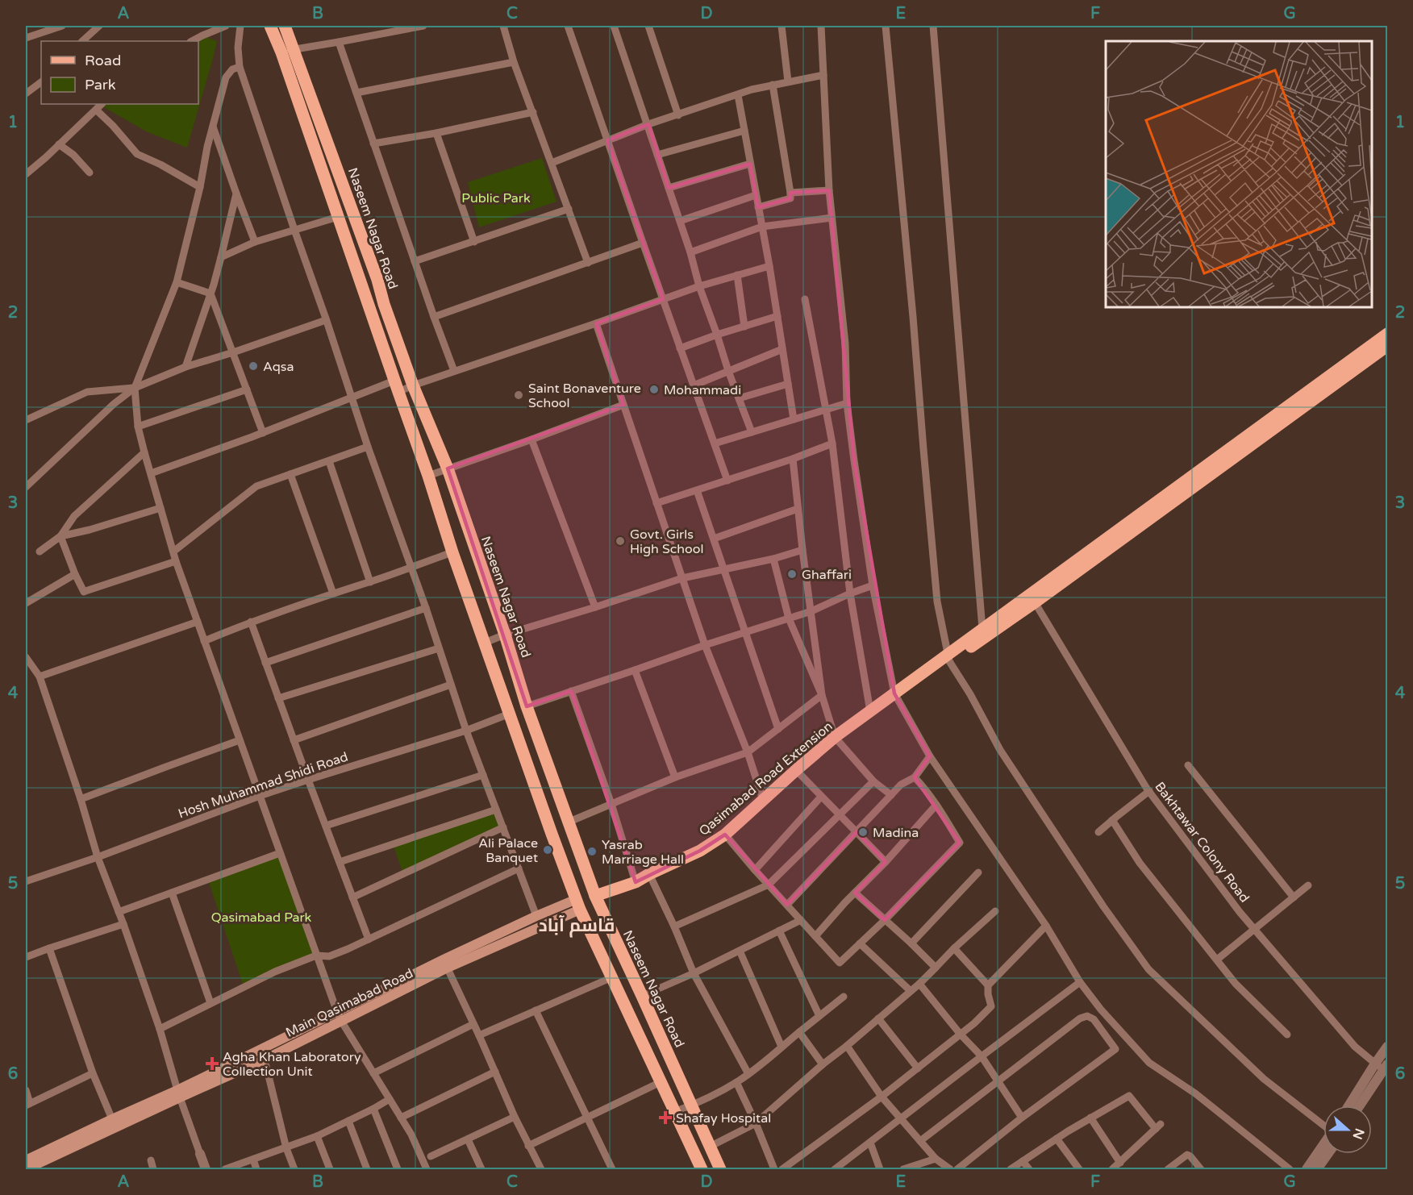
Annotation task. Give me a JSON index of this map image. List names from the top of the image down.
{
  "streets": {
    "main road": ["Naseem Nagar Road", "Qasimabad Road Extension", "Main Qasimabad Road"],
    "street": ["Hosh Muhammad Shidi Road", "Bakhtawar Colony Road"]
  },
  "crossings": [
    ["Naseem Nagar Road", "Qasimabad Road Extension"]
  ],
  "districts": ["قاسم آباد"],
  "parks": ["Public Park", "Qasimabad Park"],
  "places": {
    "other": [
      "Aqsa",
      "Mohammadi",
      "Saint Bonaventure School",
      "Govt. Girls High School",
      "Ghaffari",
      "Madina",
      "Ali Palace Banquet",
      "Yasrab Marriage Hall"
    ],
    "health": ["Agha Khan Laboratory Collection Unit", "Shafay Hospital"]
  },
  "legend": ["Road", "Park"],
  "north": "right",
  "grid": {
    "columns": [
      "A",
      "B",
      "C",
      "D",
      "E",
      "F",
      "G"
    ],
    "rows": [
      "1",
      "2",
      "3",
      "4",
      "5",
      "6"
    ]
  }
}
